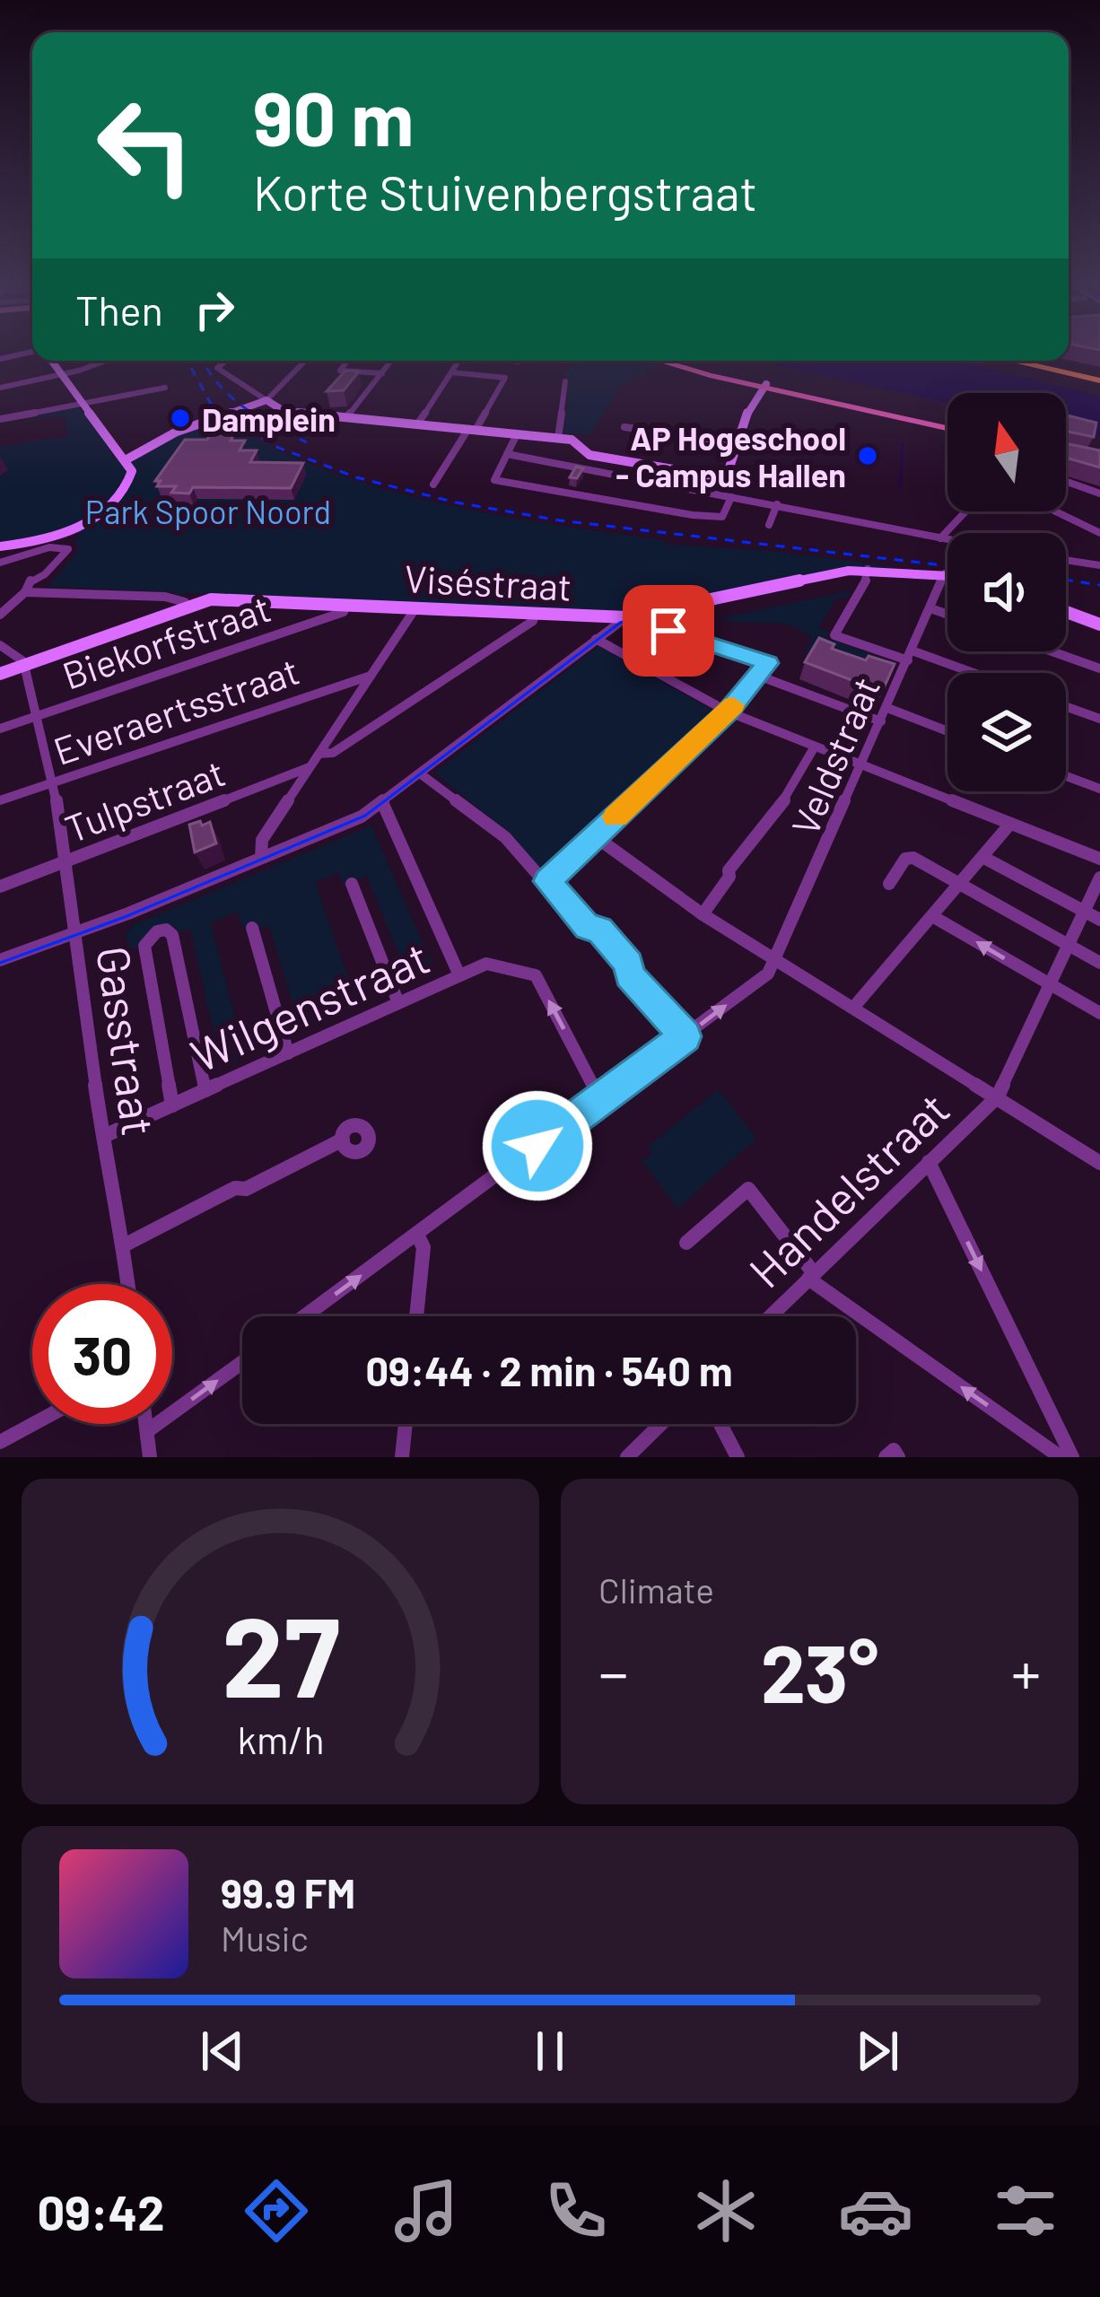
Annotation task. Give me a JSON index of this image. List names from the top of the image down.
{
  "streets": {
    "street": [
      "Viséstraat",
      "Biekorfstraat",
      "Everaertsstraat",
      "Veldstraat",
      "Tulpstraat",
      "Wilgenstraat",
      "Gasstraat",
      "Handelstraat"
    ]
  },
  "crossings": [
    ["Viséstraat", "Biekorfstraat"],
    ["Biekorfstraat", "Gasstraat"],
    ["Everaertsstraat", "Gasstraat"],
    ["Tulpstraat", "Gasstraat"],
    ["Wilgenstraat", "Gasstraat"]
  ],
  "parks": ["Park Spoor Noord"],
  "places": ["Damplein", "AP Hogeschool - Campus Hallen"],
  "north": "top",
  "page": {
    "turn": ["90 m", "Korte Stuivenbergstraat"],
    "then": "Then",
    "limit": "30",
    "trip": "09:44 · 2 min · 540 m",
    "tile": "Climate",
    "heat": ["−", "23°", "+"],
    "song": ["99.9 FM", "Music"],
    "tabs": "09:42",
    "gauge": ["27", "km/h"]
  }
}
